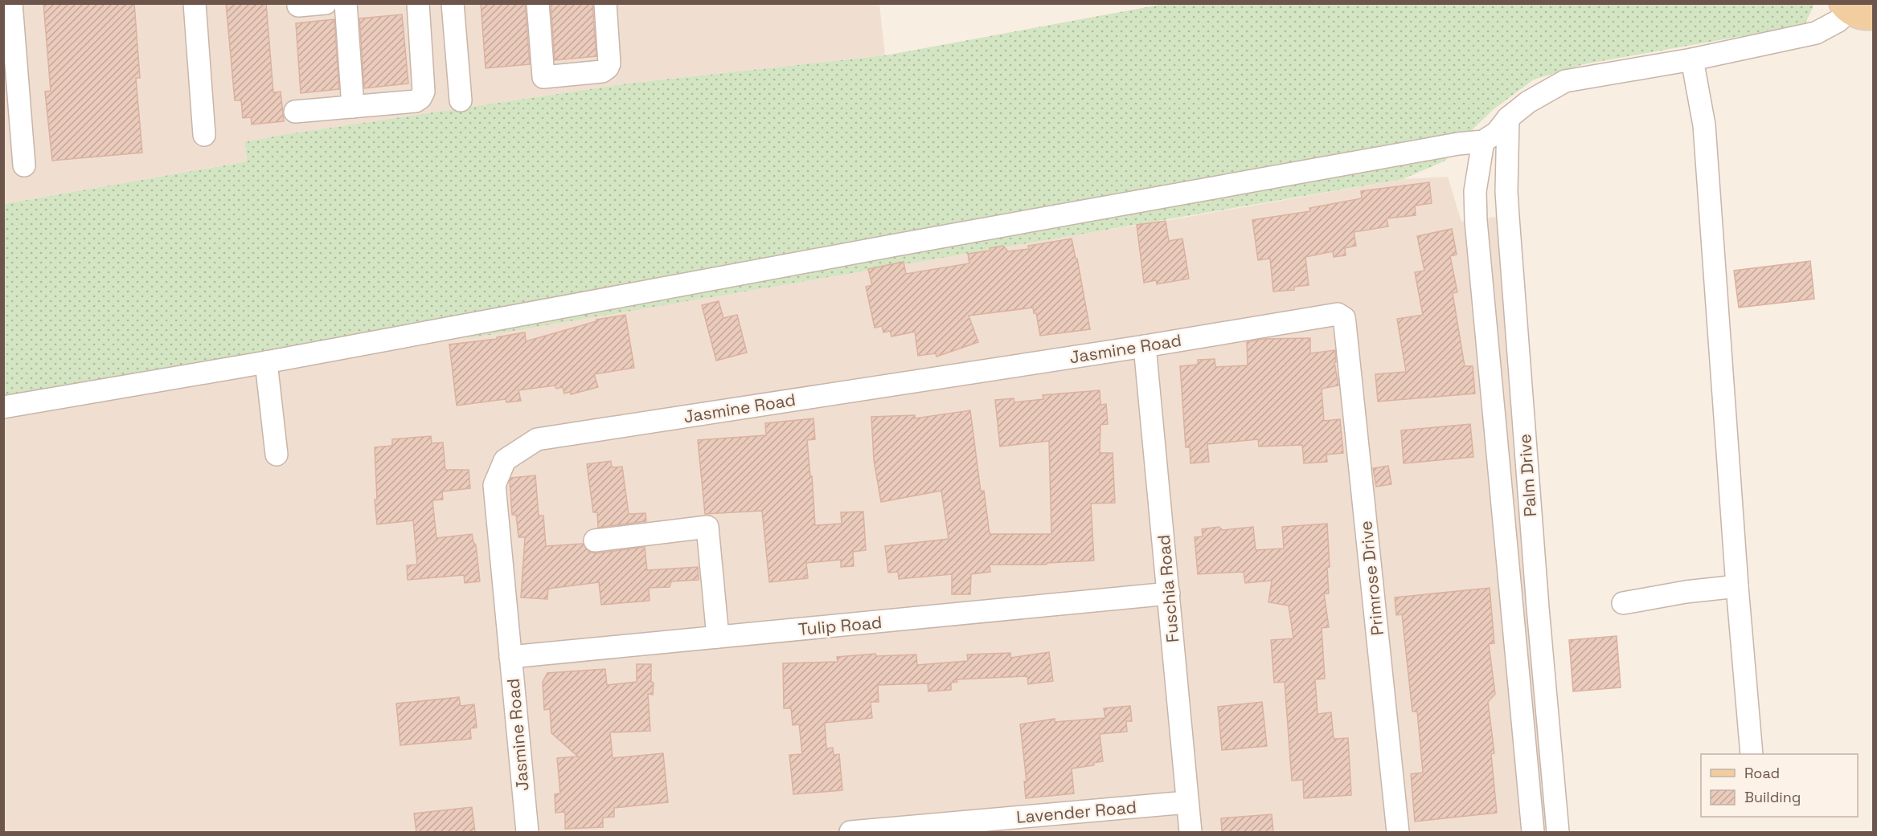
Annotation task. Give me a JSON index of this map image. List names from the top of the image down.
{
  "streets": {
    "street": [
      "Jasmine Road",
      "Palm Drive",
      "Primrose Drive",
      "Fuschia Road",
      "Tulip Road",
      "Lavender Road"
    ]
  },
  "crossings": [
    ["Jasmine Road", "Primrose Drive"],
    ["Jasmine Road", "Fuschia Road"],
    ["Jasmine Road", "Tulip Road"],
    ["Fuschia Road", "Tulip Road"],
    ["Fuschia Road", "Lavender Road"]
  ],
  "legend": ["Road", "Building"]
}
